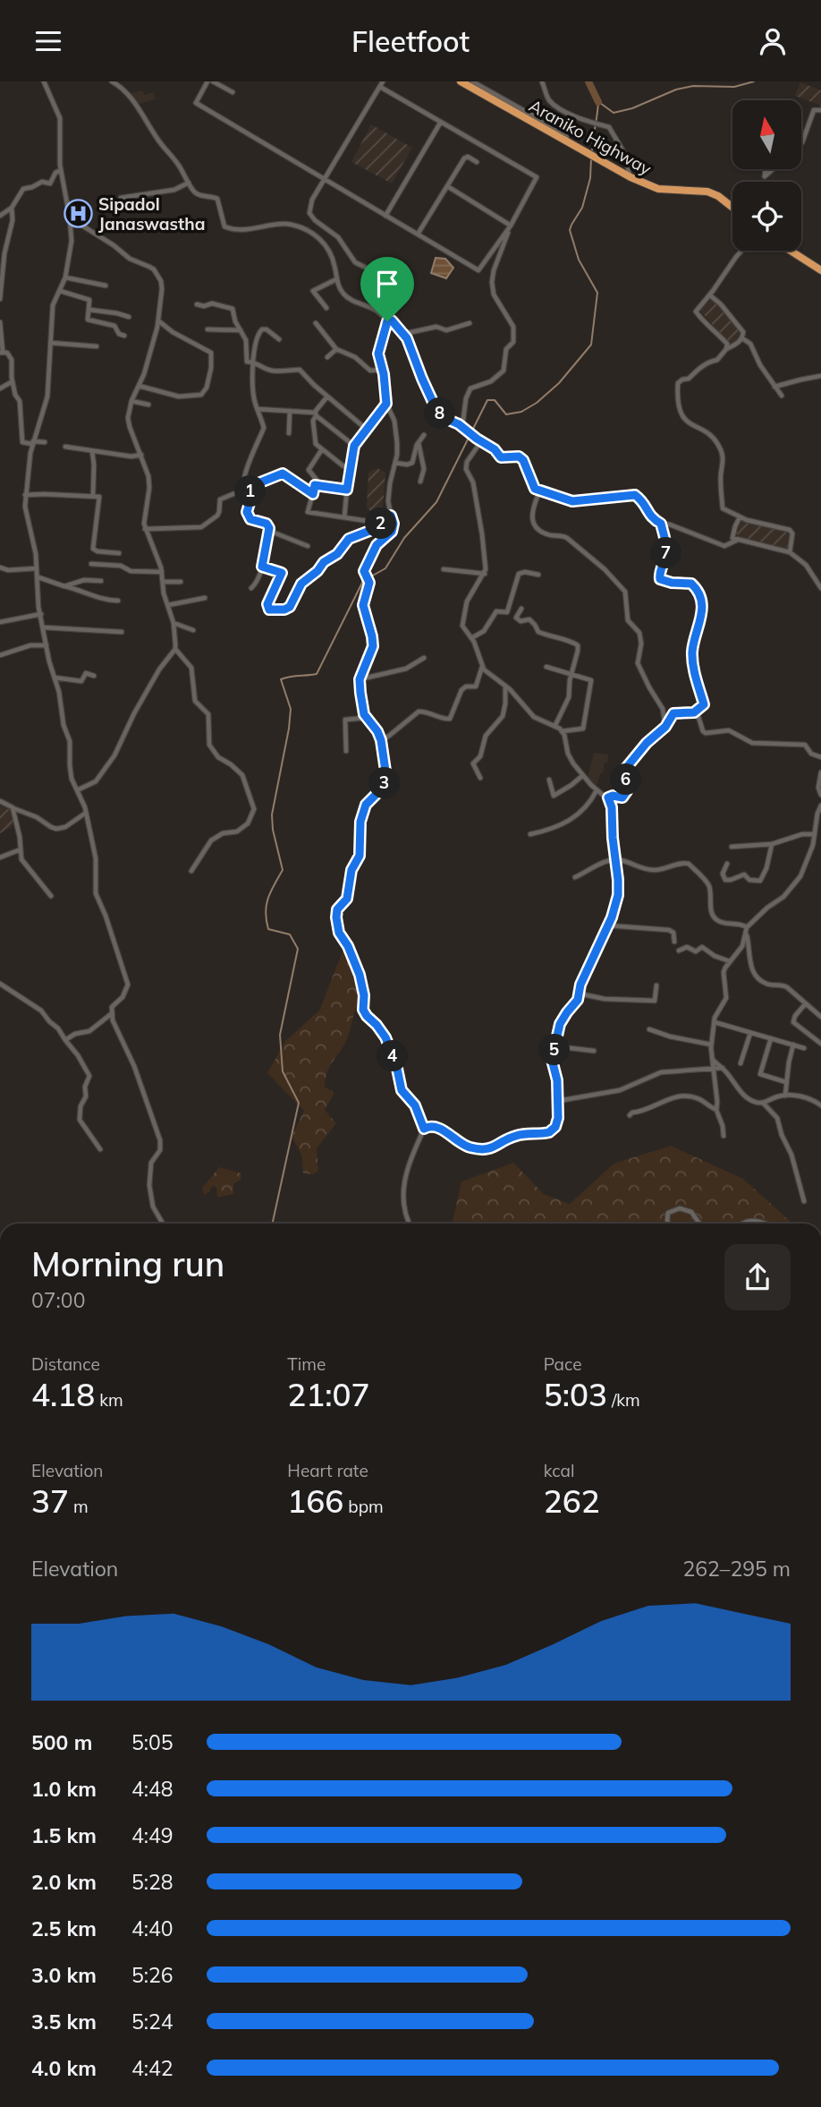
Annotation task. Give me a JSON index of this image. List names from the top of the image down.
{
  "streets": {
    "highway": ["Araniko Highway"]
  },
  "places": {
    "hospital": ["Sipadol Janaswastha"]
  },
  "north": "top",
  "page": {
    "header": "Fleetfoot",
    "pins": [
      "8",
      "1",
      "2",
      "7",
      "6",
      "3",
      "5",
      "4"
    ],
    "heading": ["Morning run", "07:00"],
    "stats": [
      ["Distance", "4.18 km"],
      ["Time", "21:07"],
      ["Pace", "5:03 /km"],
      ["Elevation", "37 m"],
      ["Heart rate", "166 bpm"],
      ["kcal", "262"]
    ],
    "chart": ["Elevation", "262–295 m"],
    "list": [
      {
        "name": "500 m",
        "note": "5:05"
      },
      {
        "name": "1.0 km",
        "note": "4:48"
      },
      {
        "name": "1.5 km",
        "note": "4:49"
      },
      {
        "name": "2.0 km",
        "note": "5:28"
      },
      {
        "name": "2.5 km",
        "note": "4:40"
      },
      {
        "name": "3.0 km",
        "note": "5:26"
      },
      {
        "name": "3.5 km",
        "note": "5:24"
      },
      {
        "name": "4.0 km",
        "note": "4:42"
      }
    ]
  }
}
